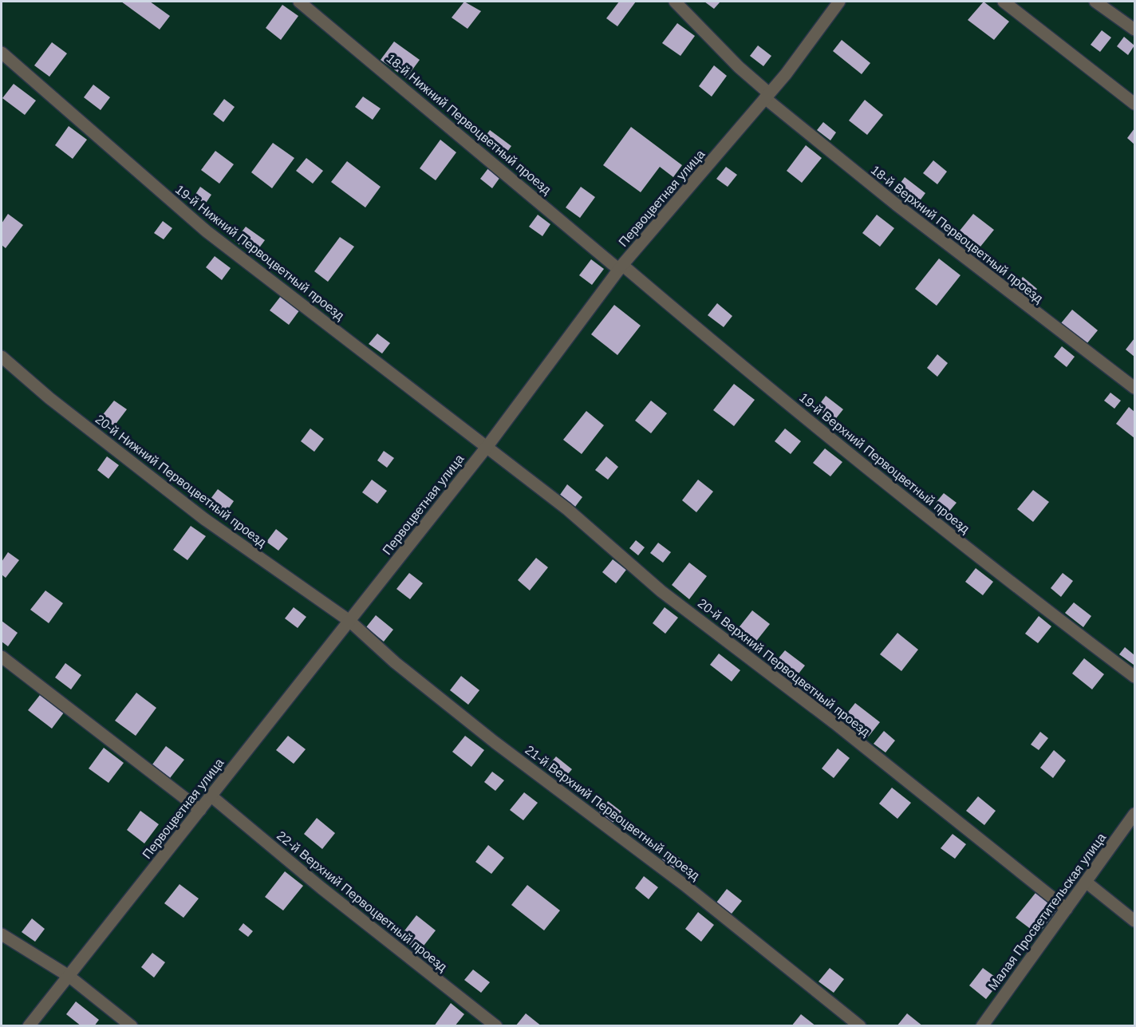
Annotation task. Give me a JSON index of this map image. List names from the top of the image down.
{
  "streets": {
    "lane": [
      "18-й Нижний Первоцветный проезд",
      "Первоцветная улица",
      "18-й Верхний Первоцветный проезд",
      "19-й Нижний Первоцветный проезд",
      "19-й Верхний Первоцветный проезд",
      "20-й Нижний Первоцветный проезд",
      "20-й Верхний Первоцветный проезд",
      "21-й Верхний Первоцветный проезд",
      "22-й Верхний Первоцветный проезд",
      "Малая Просветительская улица"
    ]
  },
  "crossings": [
    ["18-й Нижний Первоцветный проезд", "Первоцветная улица"],
    ["18-й Нижний Первоцветный проезд", "19-й Верхний Первоцветный проезд"],
    ["Первоцветная улица", "18-й Верхний Первоцветный проезд"],
    ["Первоцветная улица", "19-й Нижний Первоцветный проезд"],
    ["Первоцветная улица", "19-й Верхний Первоцветный проезд"],
    ["Первоцветная улица", "20-й Нижний Первоцветный проезд"],
    ["Первоцветная улица", "20-й Верхний Первоцветный проезд"],
    ["Первоцветная улица", "21-й Верхний Первоцветный проезд"],
    ["Первоцветная улица", "22-й Верхний Первоцветный проезд"],
    ["19-й Нижний Первоцветный проезд", "20-й Верхний Первоцветный проезд"],
    ["20-й Нижний Первоцветный проезд", "21-й Верхний Первоцветный проезд"],
    ["20-й Верхний Первоцветный проезд", "Малая Просветительская улица"]
  ]
}
